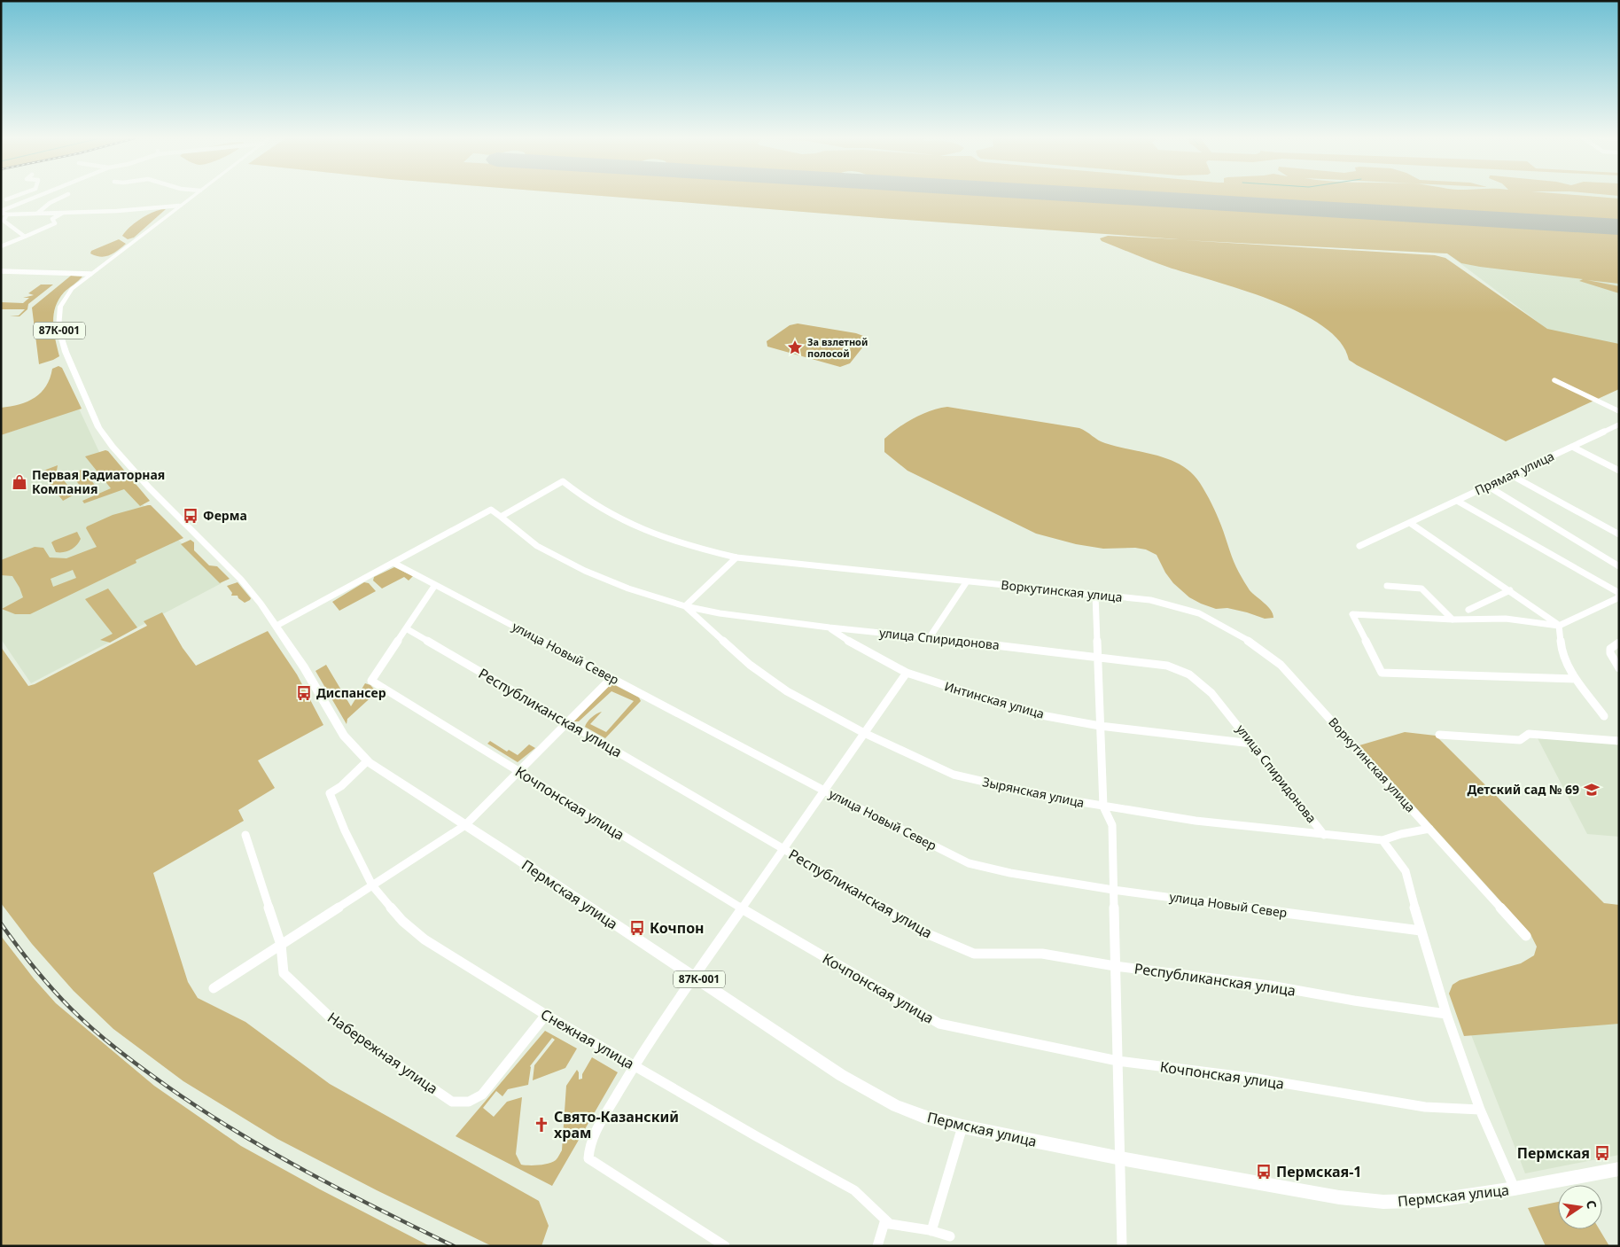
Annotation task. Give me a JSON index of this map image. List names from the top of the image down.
{
  "streets": {
    "main road": ["87К-001", "Пермская улица"],
    "street": [
      "Прямая улица",
      "Воркутинская улица",
      "улица Спиридонова",
      "улица Новый Север",
      "Интинская улица",
      "Республиканская улица",
      "Зырянская улица",
      "Кочпонская улица",
      "Снежная улица",
      "Набережная улица"
    ]
  },
  "crossings": [
    ["Воркутинская улица", "улица Спиридонова"],
    ["Воркутинская улица", "Зырянская улица"],
    ["улица Спиридонова", "Интинская улица"],
    ["улица Спиридонова", "Зырянская улица"],
    ["Республиканская улица", "Кочпонская улица"],
    ["Пермская улица", "Снежная улица"],
    ["Снежная улица", "Набережная улица"]
  ],
  "places": {
    "place": ["За взлетной полосой"],
    "shop": ["Первая Радиаторная Компания"],
    "bus stop": [
      "Ферма",
      "Диспансер",
      "Кочпон",
      "Пермская",
      "Пермская-1"
    ],
    "school or university": ["Детский сад № 69"],
    "church": ["Свято-Казанский храм"]
  },
  "north": "right"
}
